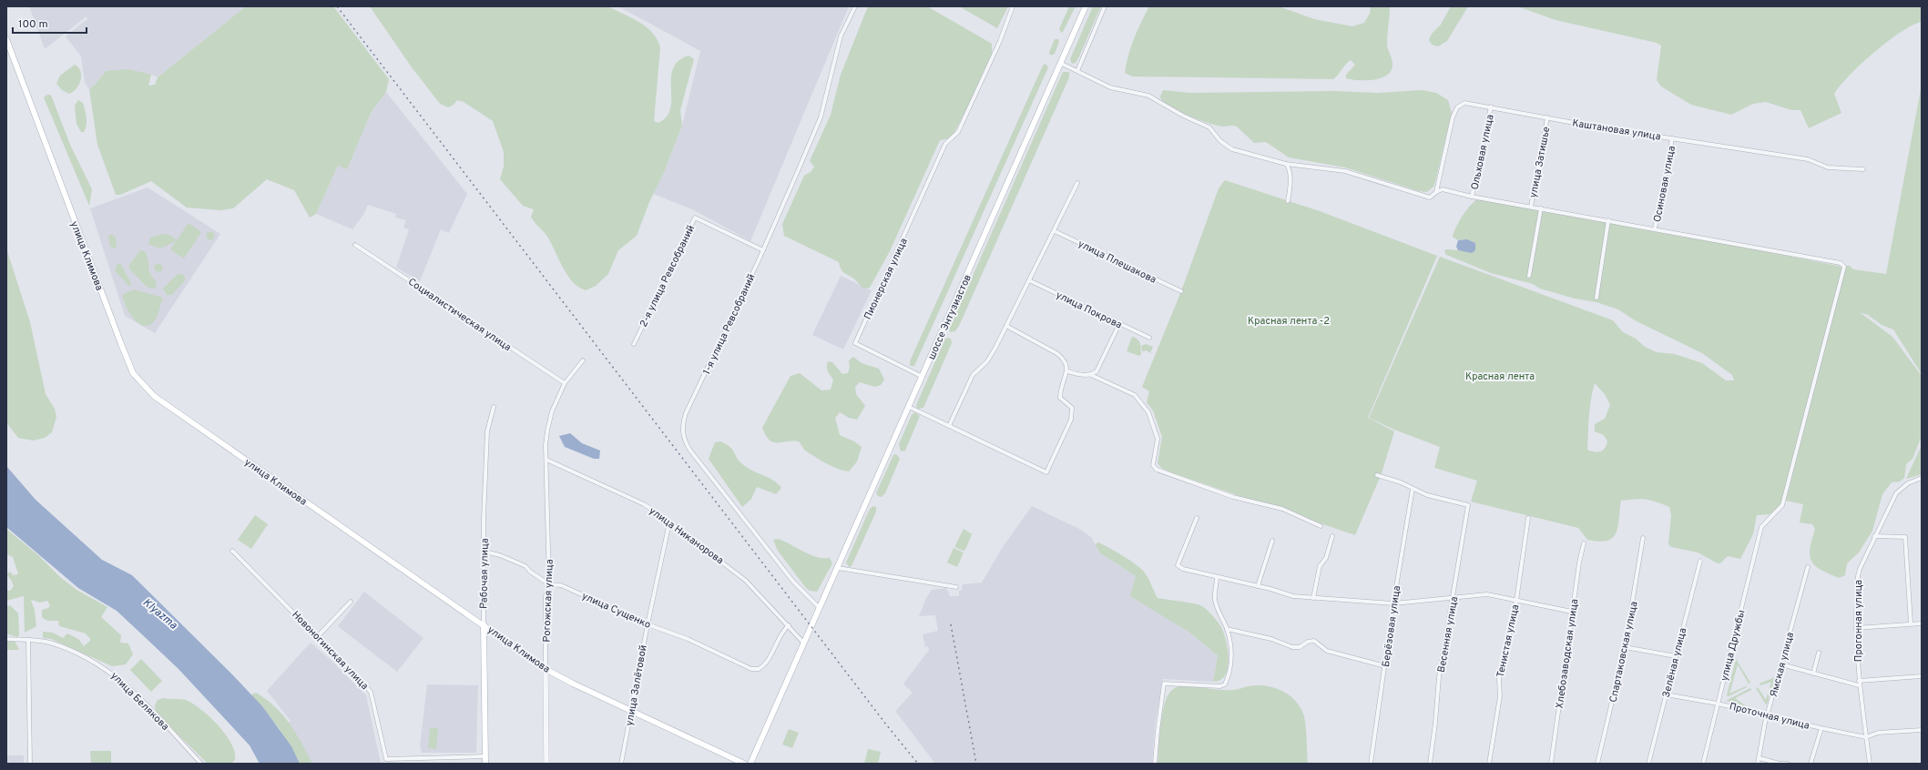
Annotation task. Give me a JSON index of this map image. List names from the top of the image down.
{
  "streets": {
    "main road": ["улица Климова", "шоссе Энтузиастов", "Рабочая улица"],
    "street": [
      "Каштановая улица",
      "Ольховая улица",
      "улица Затишье",
      "Осиновая улица",
      "улица Плешакова",
      "2-я улица Ревсобраний",
      "Пионерская улица",
      "улица Покрова",
      "Социалистическая улица",
      "1-я улица Ревсобраний",
      "улица Никанорова",
      "Рогожская улица",
      "улица Сущенко",
      "Прогонная улица",
      "Берёзовая улица",
      "Весенняя улица",
      "Тенистая улица",
      "улица Дружбы",
      "Новоногинская улица",
      "Спартаковская улица",
      "Хлебозаводская улица",
      "Зелёная улица",
      "Ямская улица",
      "улица Залётовой",
      "улица Белякова",
      "Проточная улица"
    ]
  },
  "crossings": [
    ["Каштановая улица", "Ольховая улица"],
    ["Каштановая улица", "улица Затишье"],
    ["Каштановая улица", "Осиновая улица"],
    ["Осиновая улица", "улица Дружбы"],
    ["улица Климова", "Рабочая улица"],
    ["улица Климова", "Рогожская улица"],
    ["улица Климова", "улица Залётовой"],
    ["2-я улица Ревсобраний", "1-я улица Ревсобраний"],
    ["Пионерская улица", "шоссе Энтузиастов"],
    ["Социалистическая улица", "Рогожская улица"],
    ["шоссе Энтузиастов", "1-я улица Ревсобраний"],
    ["шоссе Энтузиастов", "улица Никанорова"],
    ["улица Никанорова", "Рогожская улица"],
    ["улица Никанорова", "улица Сущенко"],
    ["улица Никанорова", "улица Залётовой"],
    ["Рабочая улица", "улица Сущенко"],
    ["Рабочая улица", "Новоногинская улица"],
    ["Рогожская улица", "улица Сущенко"],
    ["улица Сущенко", "улица Залётовой"],
    ["Прогонная улица", "Проточная улица"],
    ["Берёзовая улица", "Весенняя улица"],
    ["улица Дружбы", "Проточная улица"],
    ["Зелёная улица", "Проточная улица"],
    ["Ямская улица", "Проточная улица"]
  ],
  "water": ["Klyazma"],
  "parks": ["Красная лента -2", "Красная лента"],
  "scale_bar": "100 m"
}
